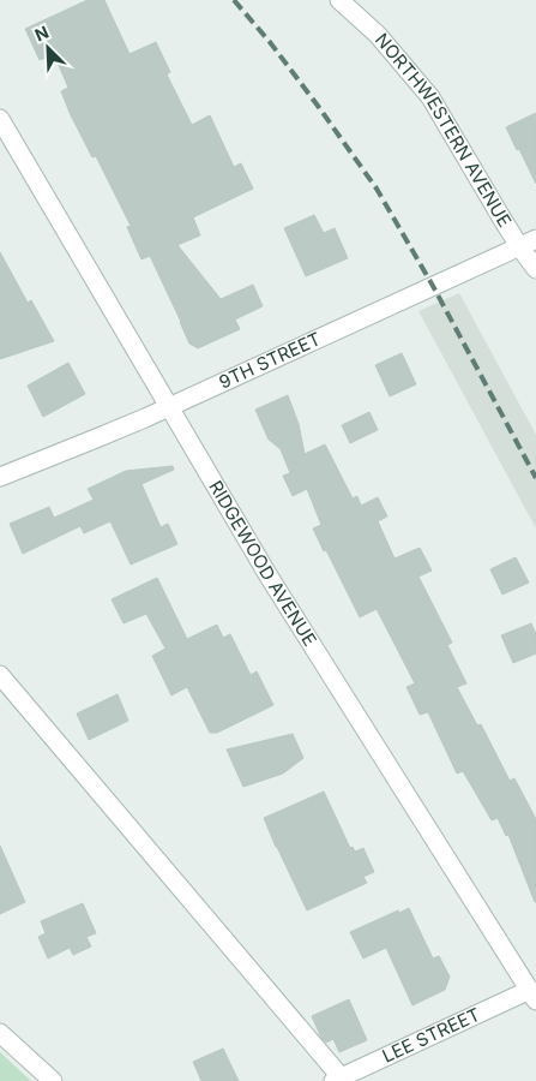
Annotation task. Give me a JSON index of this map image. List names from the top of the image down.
{
  "streets": {
    "street": [
      "NORTHWESTERN AVENUE",
      "9TH STREET",
      "RIDGEWOOD AVENUE",
      "LEE STREET"
    ]
  },
  "crossings": [
    ["NORTHWESTERN AVENUE", "9TH STREET"],
    ["9TH STREET", "RIDGEWOOD AVENUE"],
    ["RIDGEWOOD AVENUE", "LEE STREET"]
  ],
  "north": "top left"
}
